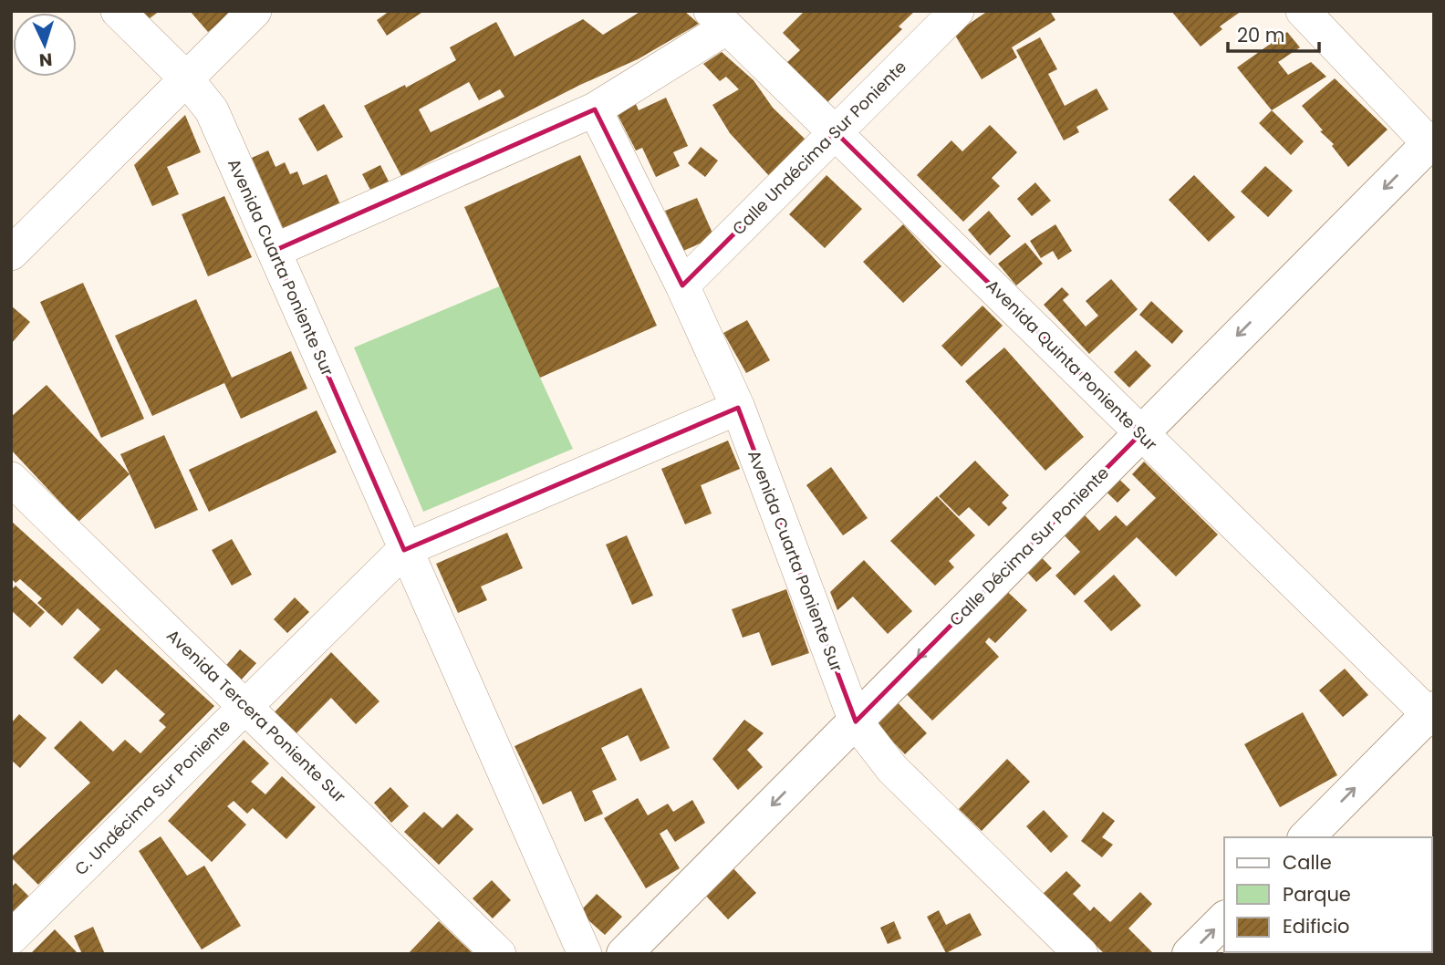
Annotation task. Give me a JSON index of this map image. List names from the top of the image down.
{
  "streets": {
    "street": [
      "Calle Undécima Sur Poniente",
      "Avenida Cuarta Poniente Sur",
      "Avenida Quinta Poniente Sur",
      "Calle Décima Sur Poniente",
      "Avenida Tercera Poniente Sur",
      "C. Undécima Sur Poniente"
    ]
  },
  "crossings": [
    ["Calle Undécima Sur Poniente", "Avenida Cuarta Poniente Sur"],
    ["Calle Undécima Sur Poniente", "Avenida Quinta Poniente Sur"],
    ["Avenida Cuarta Poniente Sur", "Calle Décima Sur Poniente"],
    ["Avenida Cuarta Poniente Sur", "C. Undécima Sur Poniente"],
    ["Avenida Quinta Poniente Sur", "Calle Décima Sur Poniente"],
    ["Avenida Tercera Poniente Sur", "C. Undécima Sur Poniente"]
  ],
  "one_way": ["Calle Décima Sur Poniente"],
  "legend": ["Calle", "Parque", "Edificio"],
  "scale_bar": "20 m",
  "north": "bottom"
}
